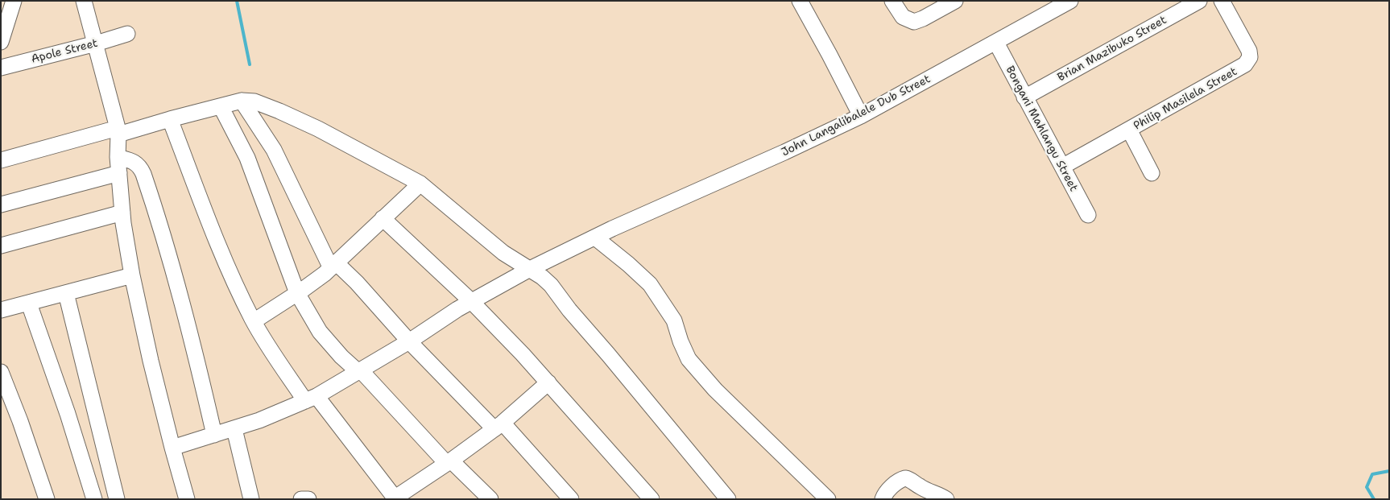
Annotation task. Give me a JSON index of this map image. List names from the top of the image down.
{
  "streets": {
    "street": [
      "Brian Mazibuko Street",
      "Apole Street",
      "Philip Masilela Street",
      "John Langalibalele Dub Street",
      "Bongani Mahlangu Street"
    ]
  },
  "crossings": [
    ["Brian Mazibuko Street", "Bongani Mahlangu Street"],
    ["Philip Masilela Street", "Bongani Mahlangu Street"],
    ["John Langalibalele Dub Street", "Bongani Mahlangu Street"]
  ]
}
